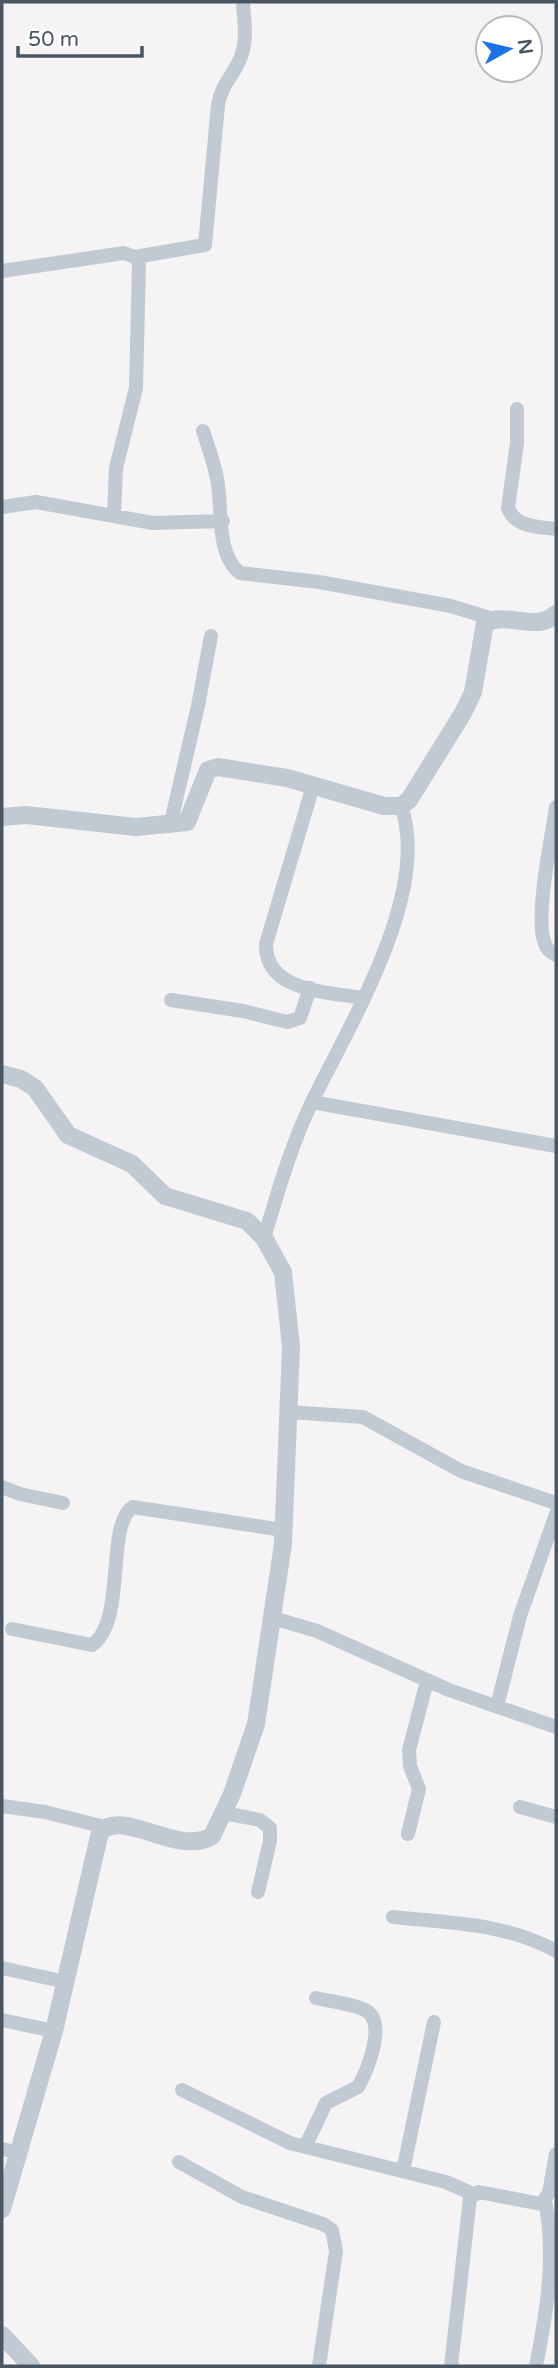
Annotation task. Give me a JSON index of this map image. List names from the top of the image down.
{
  "scale_bar": "50 m",
  "north": "right"
}
